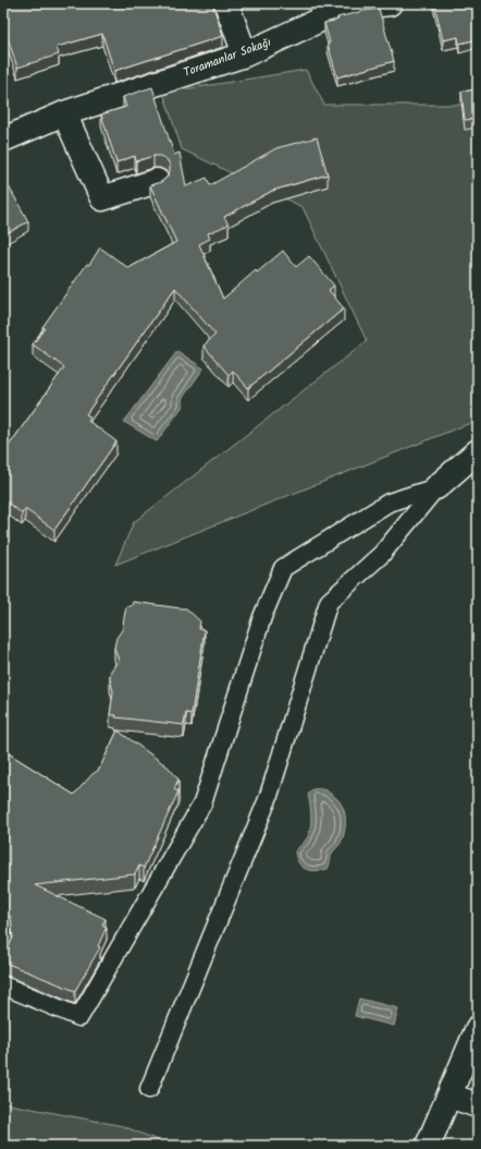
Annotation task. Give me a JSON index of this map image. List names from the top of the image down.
{
  "streets": {
    "street": ["Toramanlar Sokağı"]
  }
}
